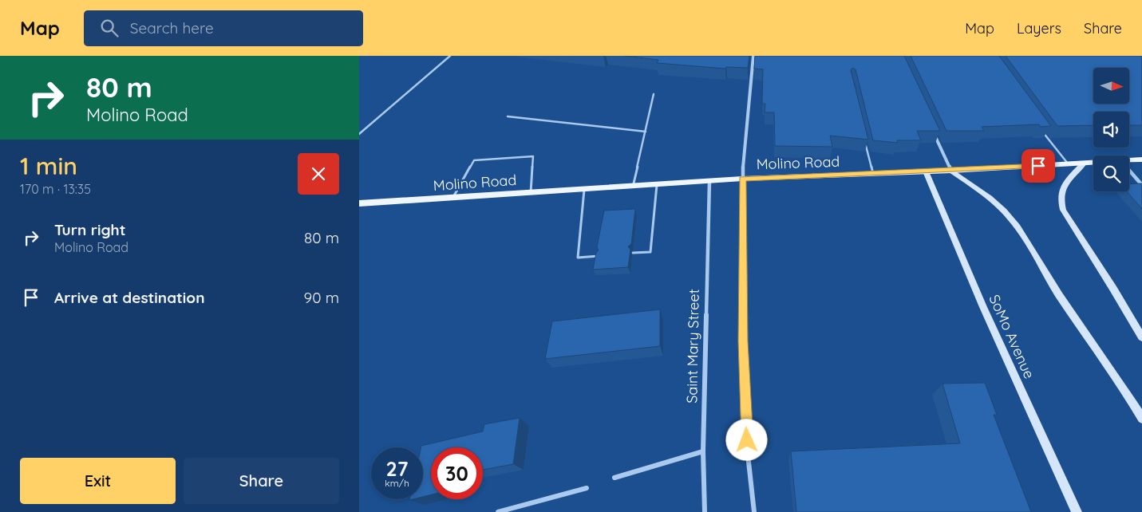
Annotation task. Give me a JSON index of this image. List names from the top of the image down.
{
  "streets": {
    "main road": ["Molino Road", "SoMo Avenue"],
    "street": ["Saint Mary Street"]
  },
  "crossings": [
    ["Molino Road", "SoMo Avenue"],
    ["Molino Road", "Saint Mary Street"]
  ],
  "north": "right",
  "page": {
    "header": "Map",
    "search": "Search here",
    "nav": ["Map", "Layers", "Share"],
    "turn": ["80 m", "Molino Road"],
    "heading": ["1 min", "170 m · 13:35"],
    "list": [
      {
        "name": "Turn right",
        "note": "Molino Road",
        "value": "80 m"
      },
      {
        "name": "Arrive at destination",
        "value": "90 m"
      }
    ],
    "speed": "27 km/h",
    "limit": "30",
    "buttons": ["Exit", "Share"]
  }
}
